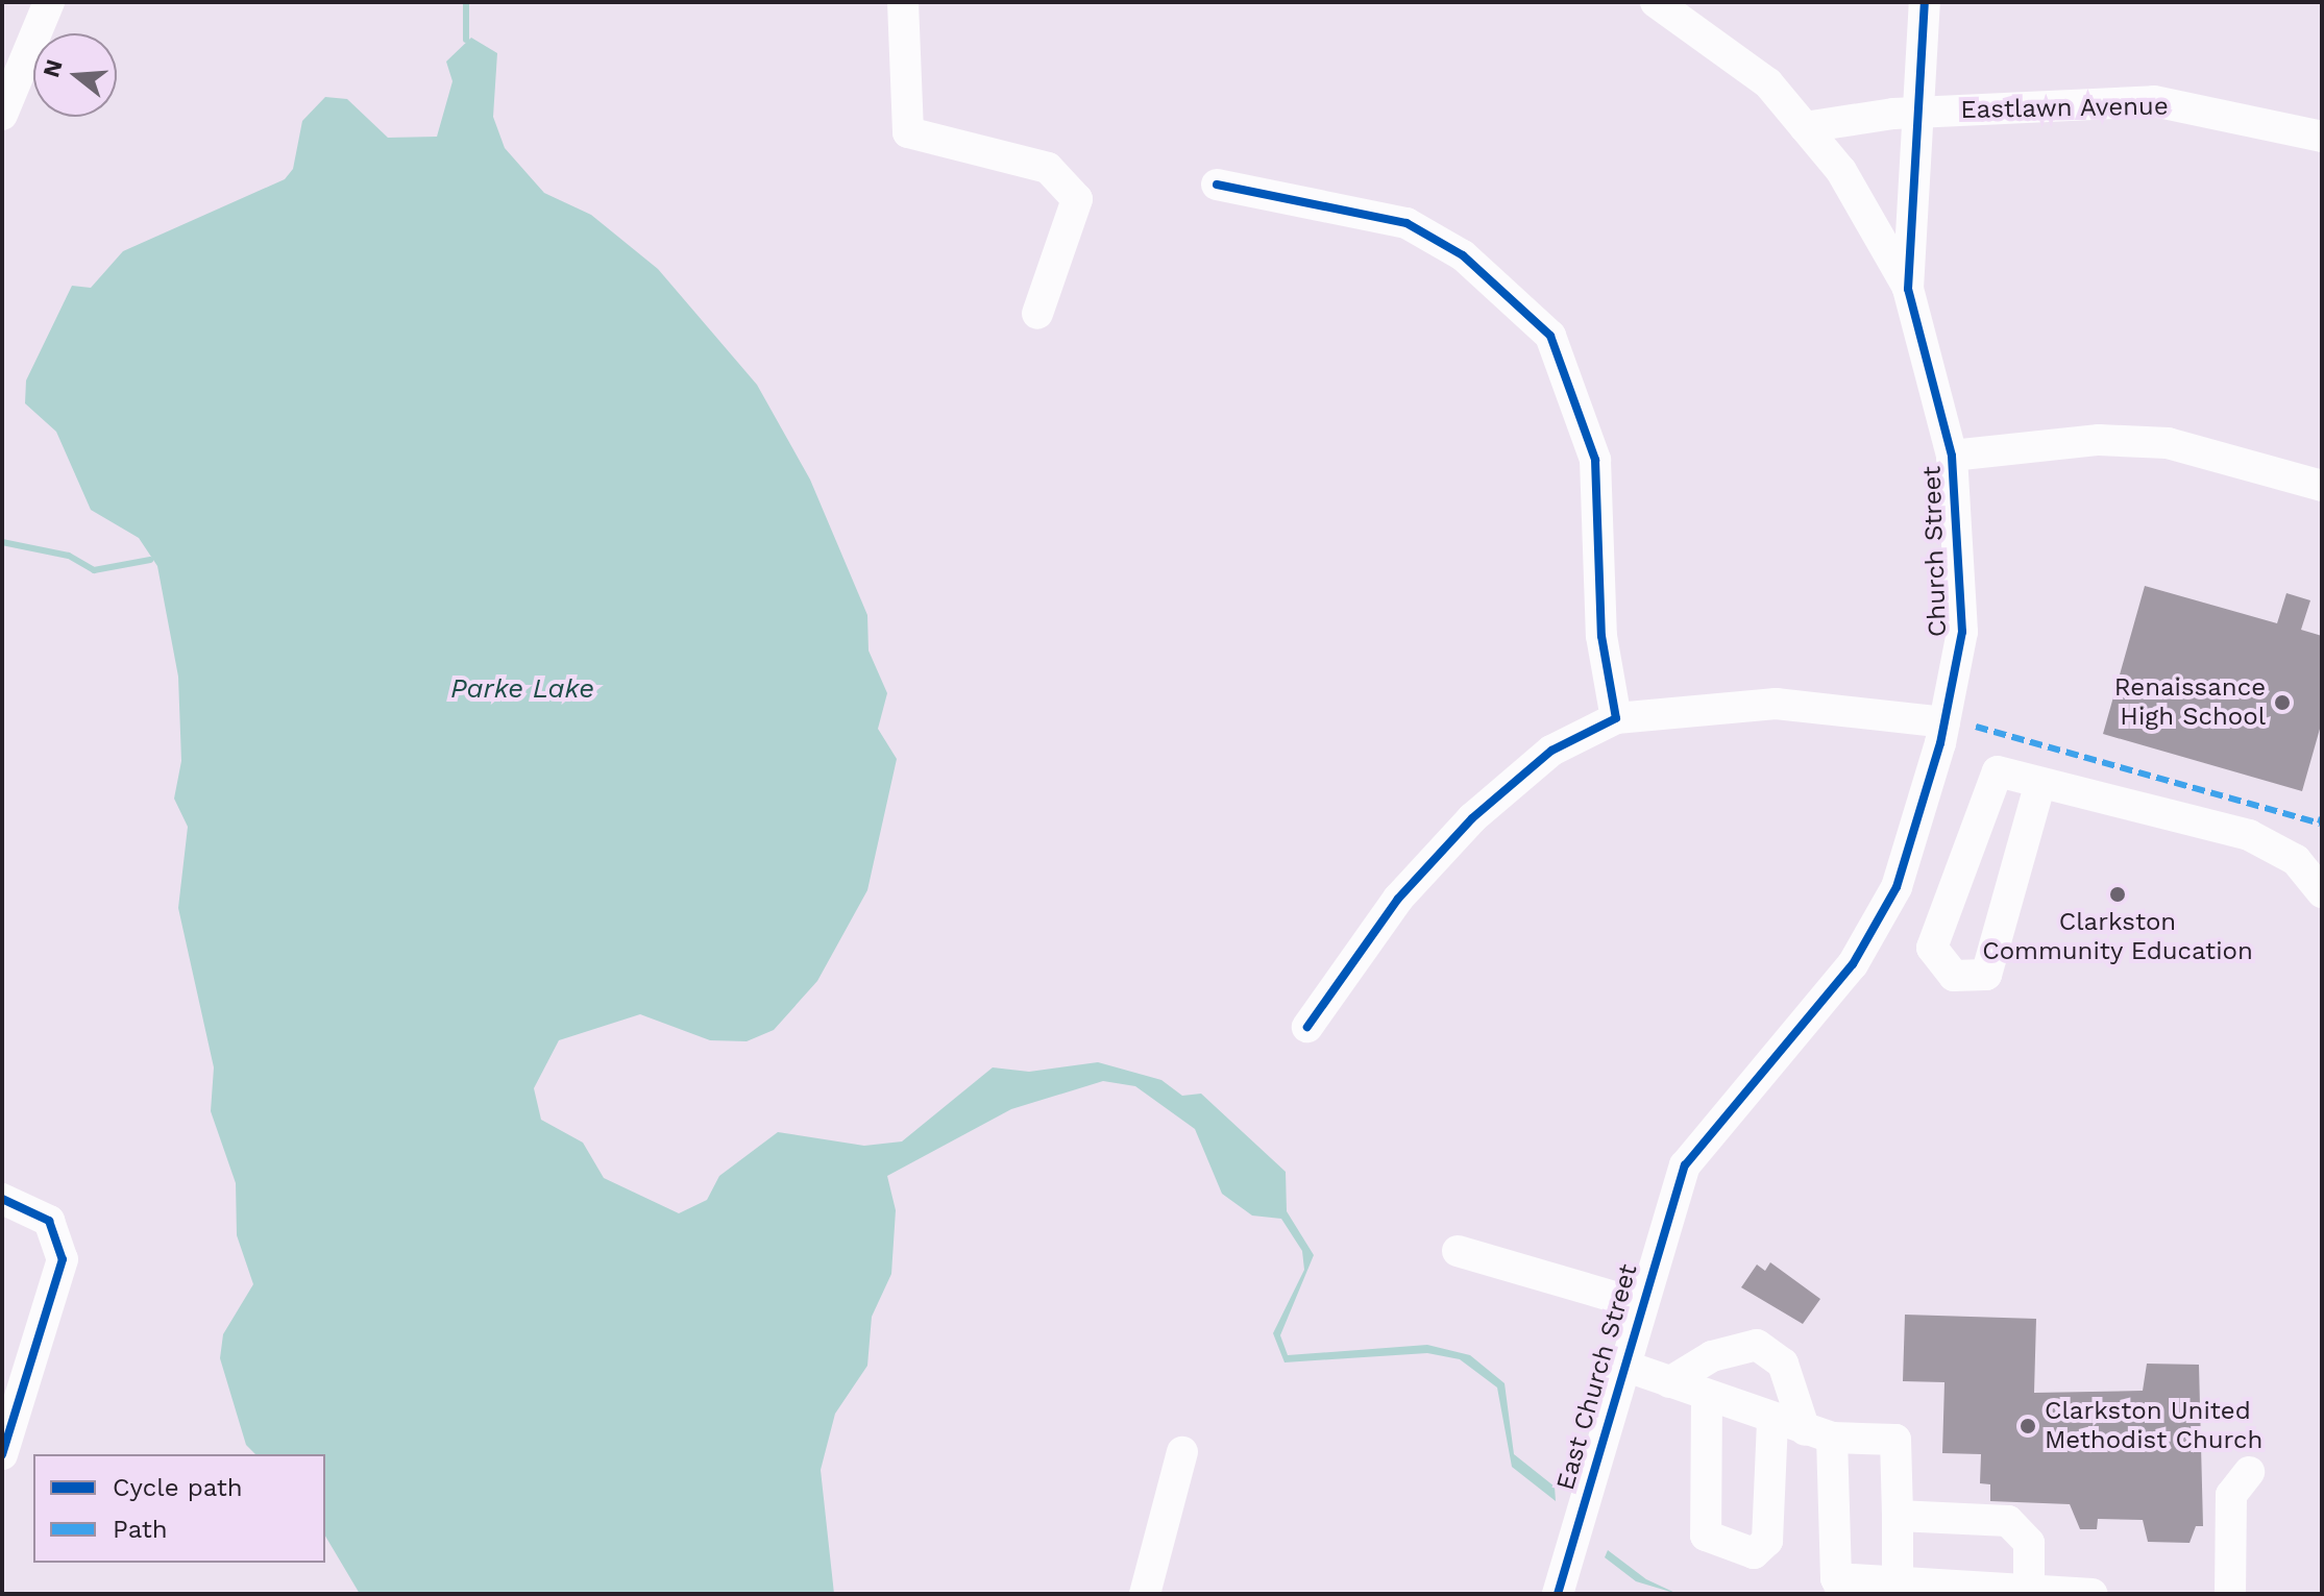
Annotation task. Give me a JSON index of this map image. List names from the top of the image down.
{
  "streets": {
    "street": ["Eastlawn Avenue", "Church Street", "East Church Street"]
  },
  "crossings": [
    ["Eastlawn Avenue", "Church Street"],
    ["Church Street", "East Church Street"]
  ],
  "water": ["Parke Lake"],
  "places": ["Renaissance High School", "Clarkston Community Education", "Clarkston United Methodist Church"],
  "legend": ["Cycle path", "Path"],
  "north": "left"
}
